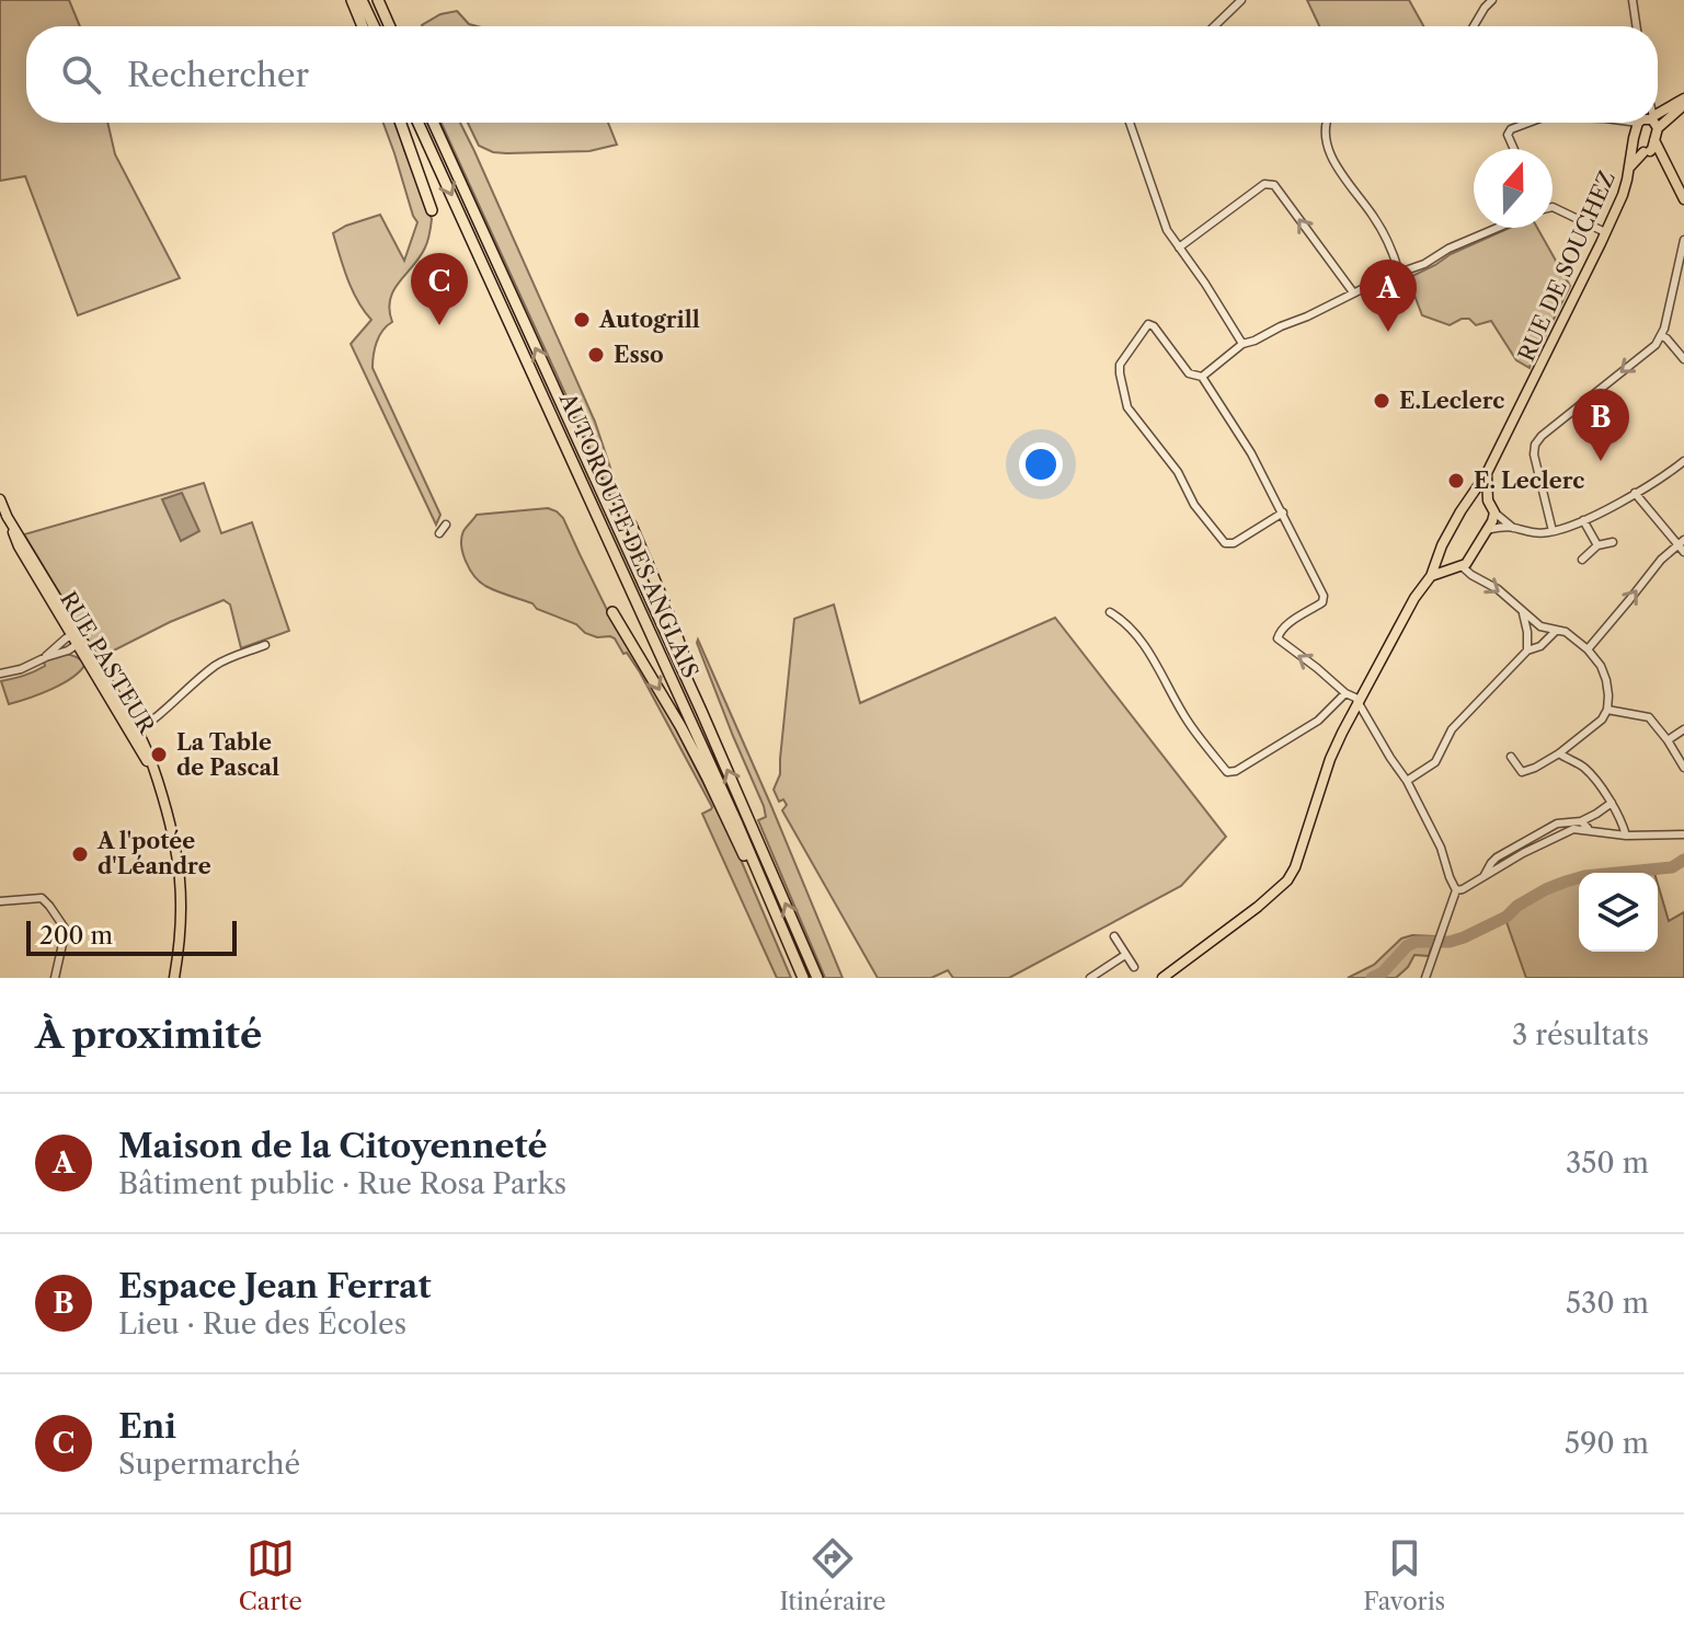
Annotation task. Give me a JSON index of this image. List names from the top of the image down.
{
  "streets": {
    "highway": ["AUTOROUTE DES ANGLAIS"],
    "main road": ["RUE DE SOUCHEZ", "RUE PASTEUR"]
  },
  "places": [
    "Autogrill",
    "Esso",
    "E.Leclerc",
    "E. Leclerc",
    "La Table de Pascal",
    "A l'potée d'Léandre"
  ],
  "scale_bar": "200 m",
  "north": "top",
  "page": {
    "search": "Rechercher",
    "pins": ["C", "A", "B"],
    "scale": "200 m",
    "heading": ["À proximité", "3 résultats"],
    "list": [
      {
        "mark": "A",
        "name": "Maison de la Citoyenneté",
        "note": "Bâtiment public · Rue Rosa Parks",
        "value": "350 m"
      },
      {
        "mark": "B",
        "name": "Espace Jean Ferrat",
        "note": "Lieu · Rue des Écoles",
        "value": "530 m"
      },
      {
        "mark": "C",
        "name": "Eni",
        "note": "Supermarché",
        "value": "590 m"
      }
    ],
    "nav": ["Carte", "Itinéraire", "Favoris"]
  }
}
